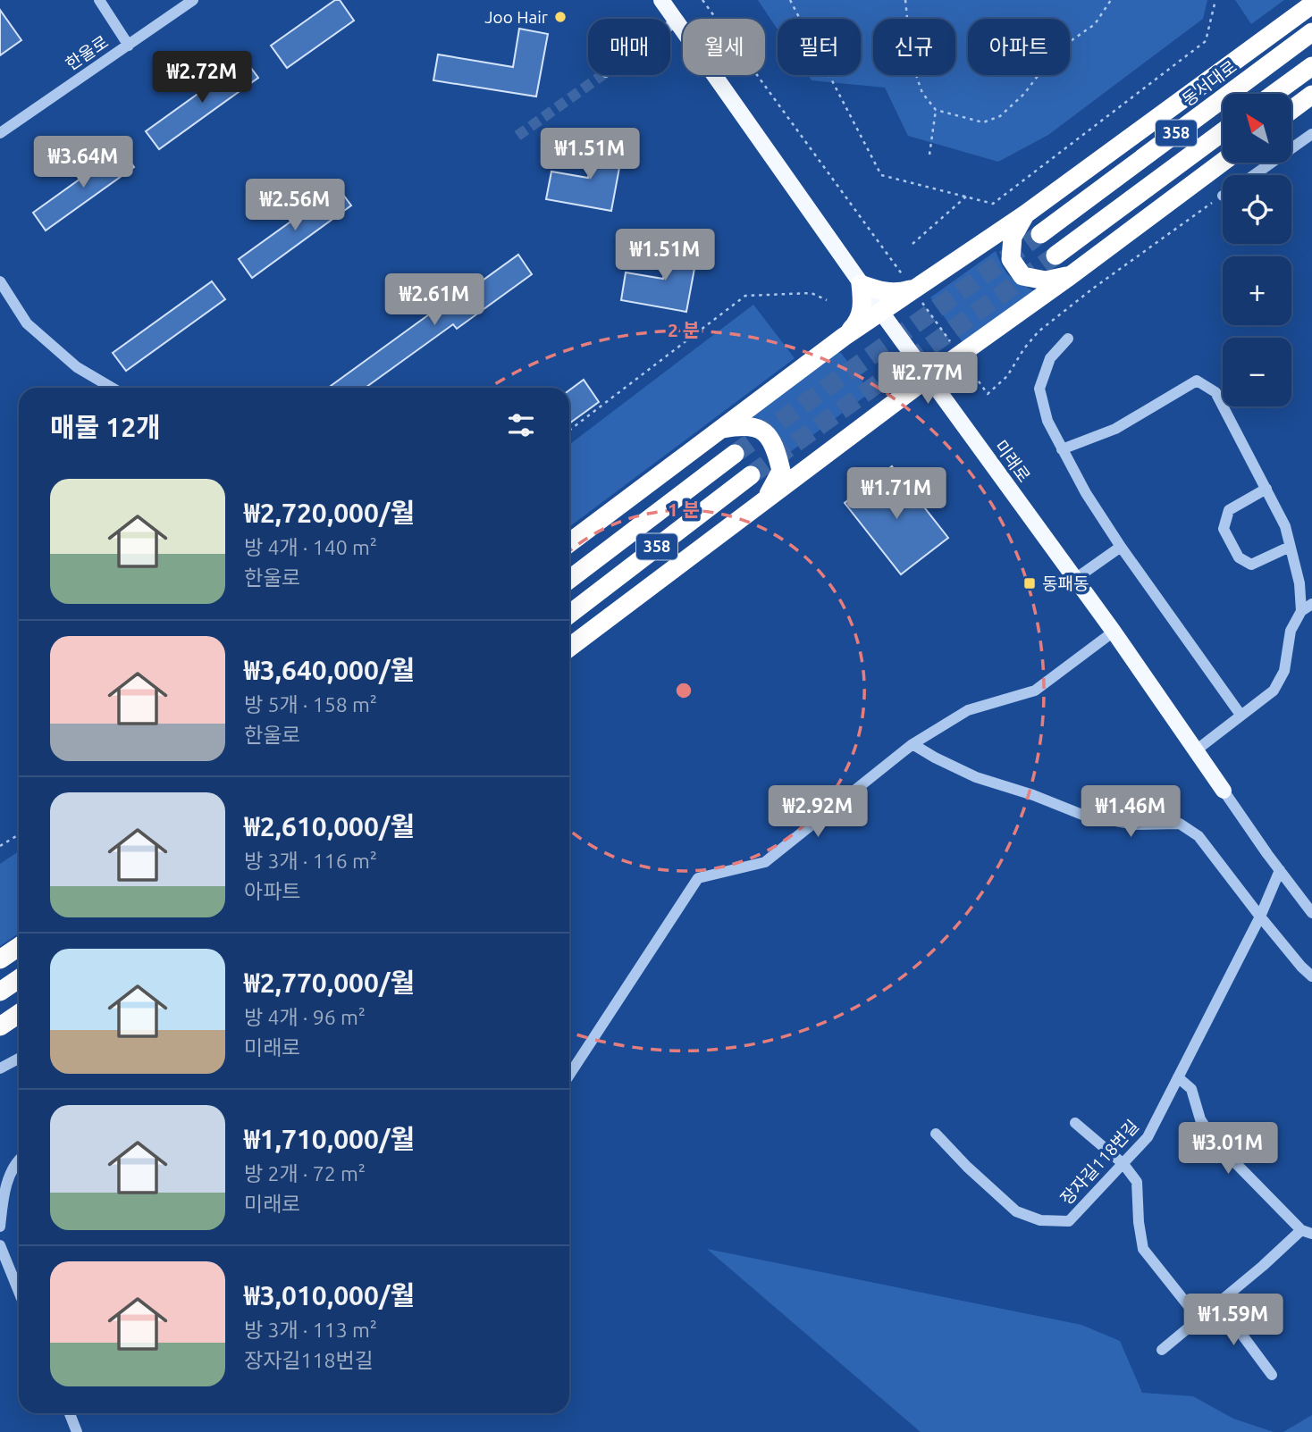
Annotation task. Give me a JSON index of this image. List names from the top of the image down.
{
  "streets": {
    "highway": ["동서대로", "358"],
    "main road": ["미래로"],
    "street": ["한울로", "장자길118번길"]
  },
  "crossings": [
    ["미래로", "장자길118번길"]
  ],
  "places": {
    "other": ["Joo Hair"],
    "transit": ["동패동"]
  },
  "north": "top left",
  "page": {
    "chip": [
      "매매",
      "월세",
      "필터",
      "신규",
      "아파트"
    ],
    "price": [
      "₩2.72M",
      "₩1.51M",
      "₩3.64M",
      "₩2.56M",
      "₩1.51M",
      "₩2.61M",
      "₩2.77M",
      "₩1.71M",
      "₩2.92M",
      "₩1.46M",
      "₩3.01M",
      "₩1.59M"
    ],
    "map_buttons": ["+", "−"],
    "heading": "매물 12개",
    "list": [
      {
        "name": "₩2,720,000/월",
        "note": "방 4개 · 140 m² · 한울로"
      },
      {
        "name": "₩3,640,000/월",
        "note": "방 5개 · 158 m² · 한울로"
      },
      {
        "name": "₩2,610,000/월",
        "note": "방 3개 · 116 m² · 아파트"
      },
      {
        "name": "₩2,770,000/월",
        "note": "방 4개 · 96 m² · 미래로"
      },
      {
        "name": "₩1,710,000/월",
        "note": "방 2개 · 72 m² · 미래로"
      },
      {
        "name": "₩3,010,000/월",
        "note": "방 3개 · 113 m² · 장자길118번길"
      }
    ]
  },
  "rings": ["2 분", "1 분"]
}
